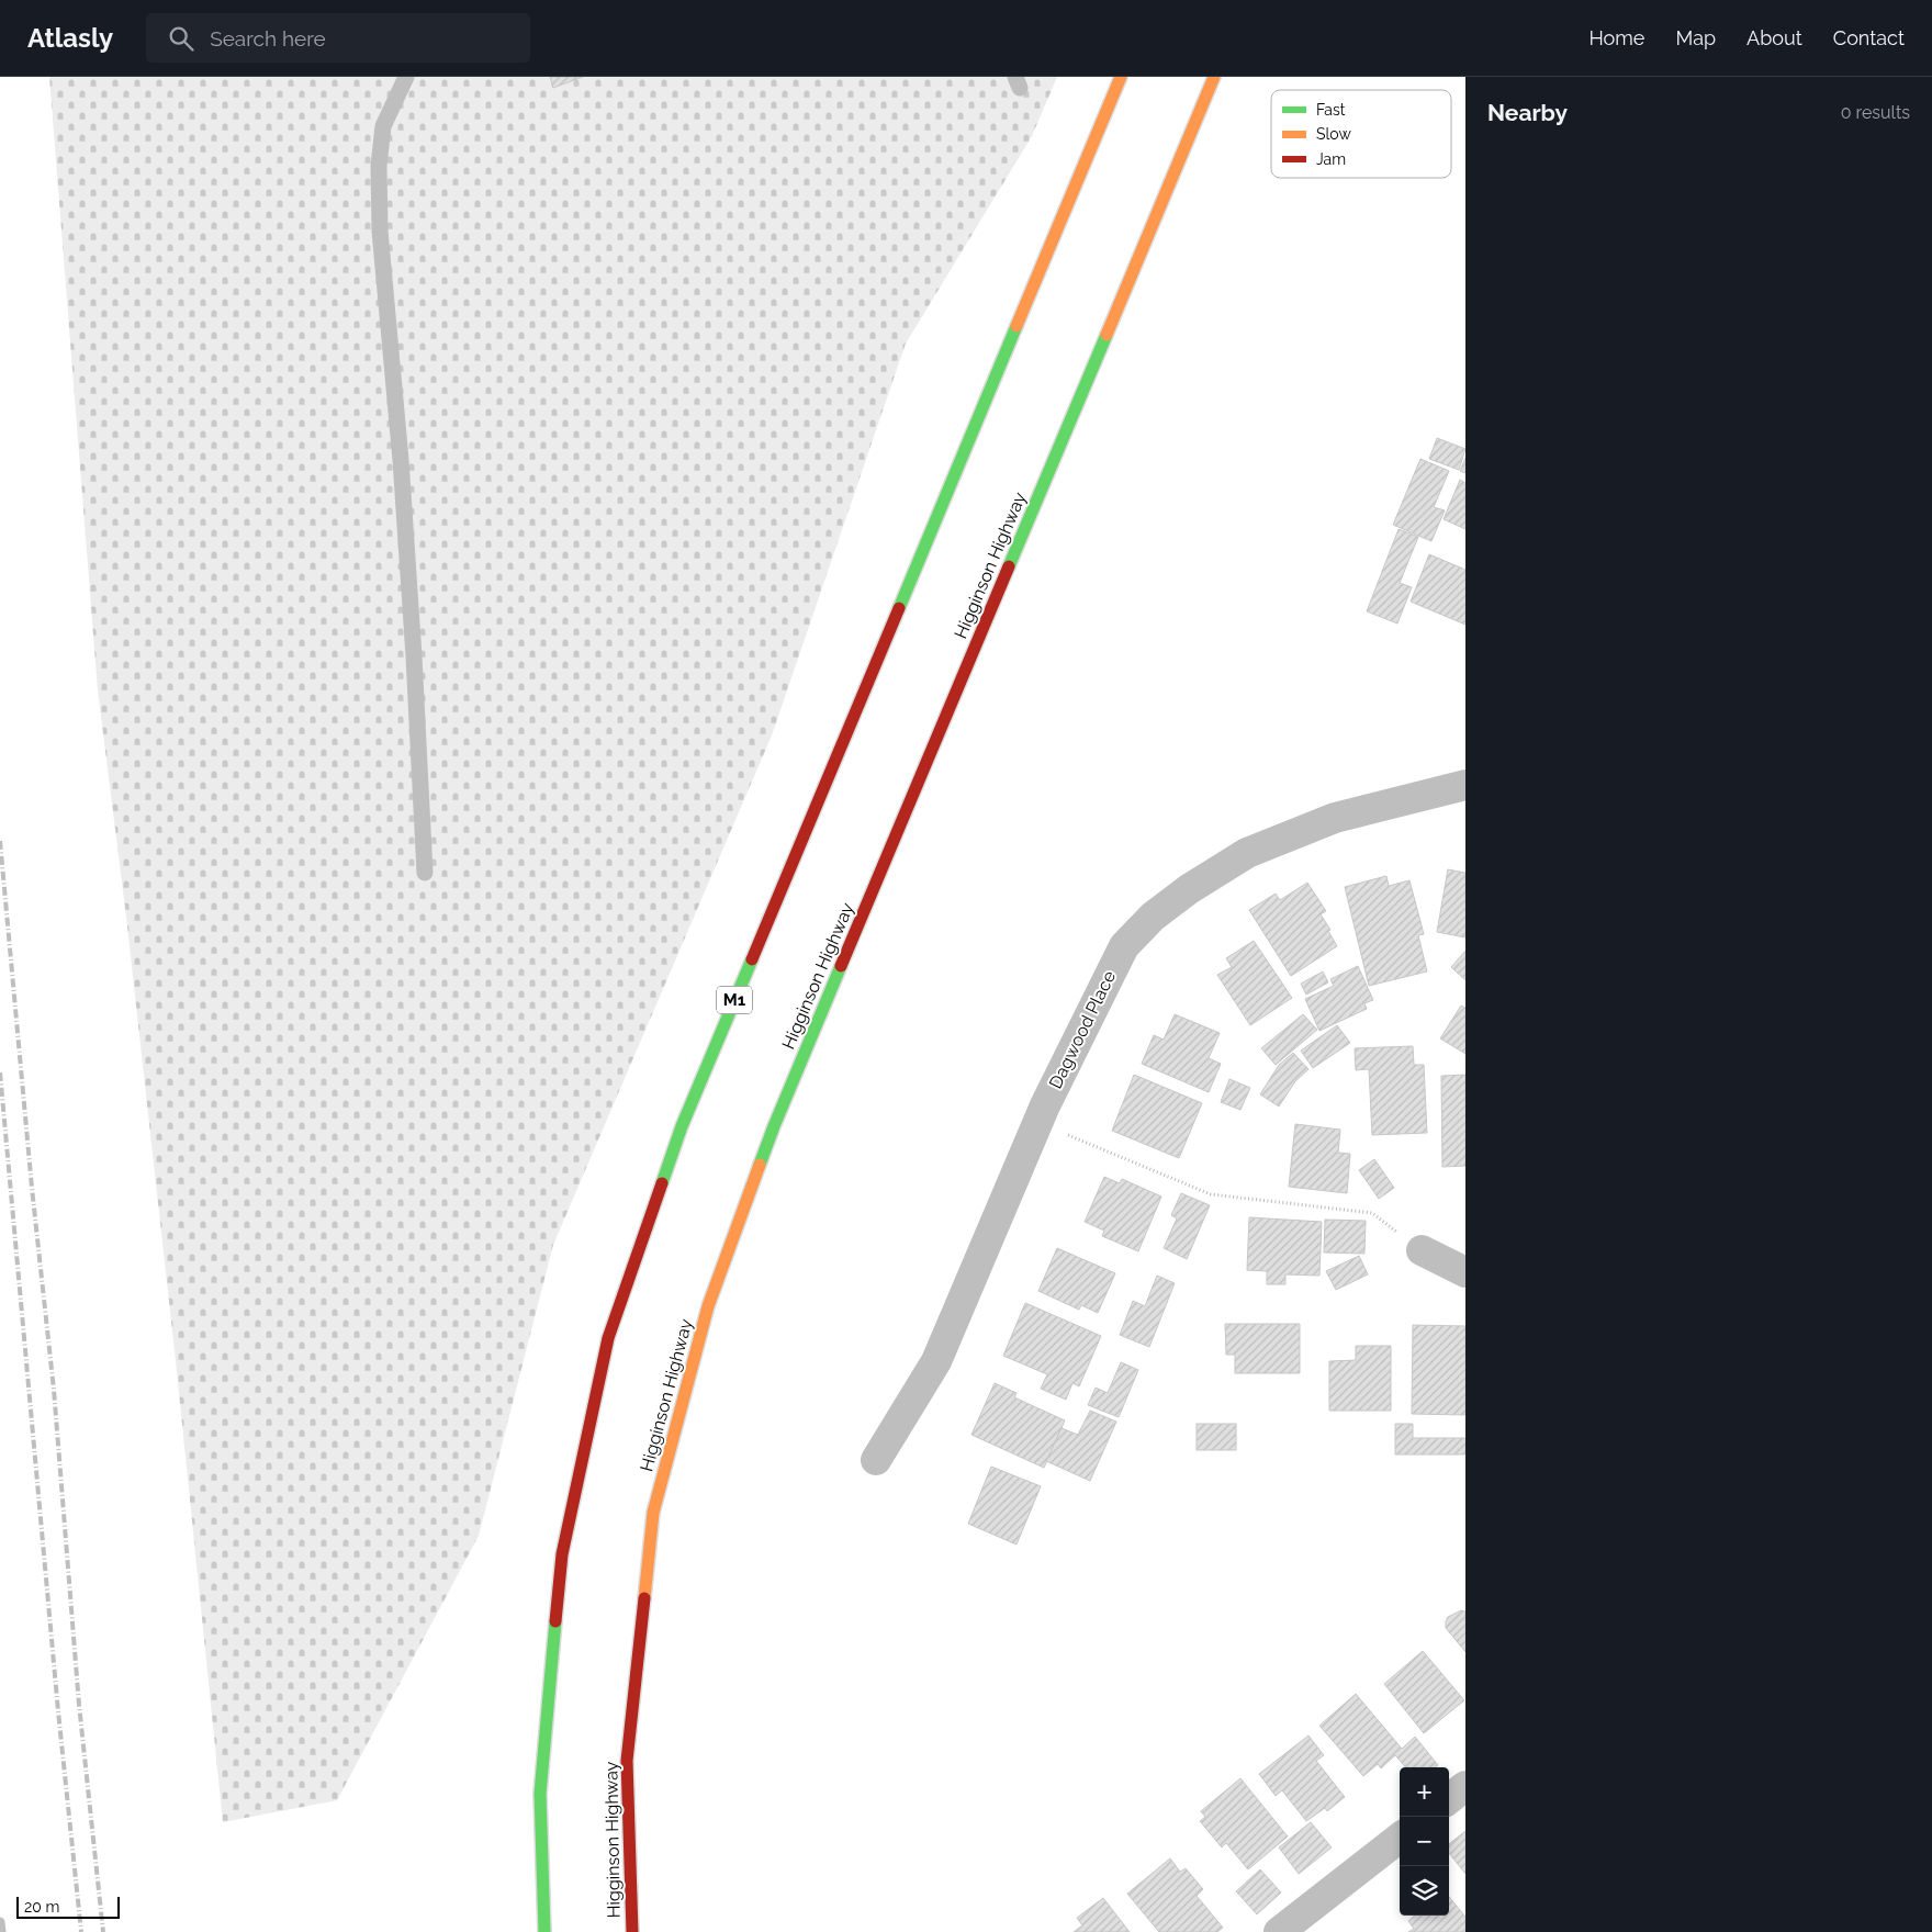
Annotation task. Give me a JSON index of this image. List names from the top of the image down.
{
  "streets": {
    "highway": ["Higginson Highway", "M1"],
    "street": ["Dagwood Place"]
  },
  "legend": ["Fast", "Slow", "Jam"],
  "scale_bar": "20 m",
  "page": {
    "header": "Atlasly",
    "search": "Search here",
    "nav": [
      "Home",
      "Map",
      "About",
      "Contact"
    ],
    "heading": ["Nearby", "0 results"],
    "map_buttons": ["+", "−"],
    "scale": "20 m"
  }
}
